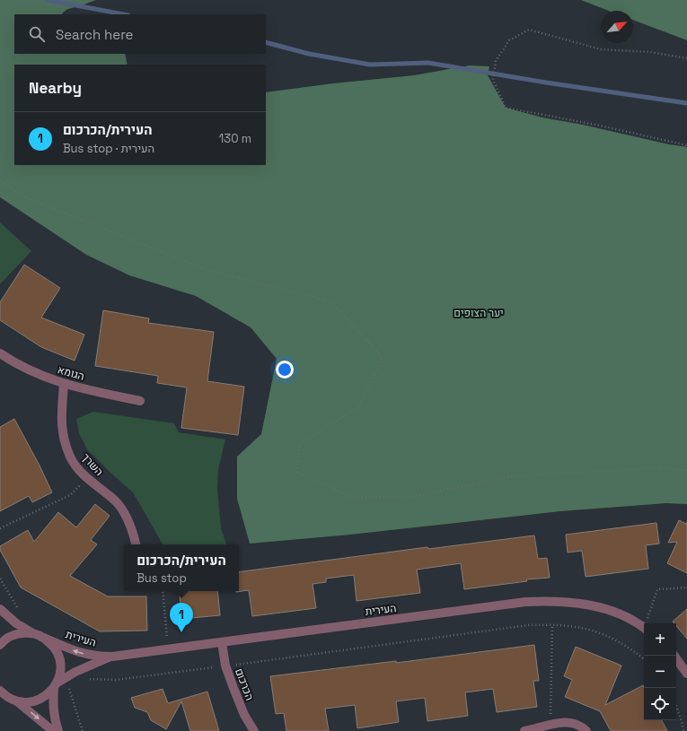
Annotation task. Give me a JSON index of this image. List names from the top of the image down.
{
  "streets": {
    "street": [
      "הגומא",
      "השרך",
      "העירית",
      "הכרכום"
    ]
  },
  "crossings": [
    ["הגומא", "השרך"],
    ["העירית", "הכרכום"]
  ],
  "parks": ["יער הצופים"],
  "north": "top right",
  "page": {
    "search": "Search here",
    "heading": "Nearby",
    "list": [
      {
        "mark": "1",
        "name": "העירית/הכרכום",
        "note": "Bus stop · העירית",
        "value": "130 m"
      }
    ],
    "popup": ["העירית/הכרכום", "Bus stop"],
    "pins": "1",
    "map_buttons": ["+", "−"]
  }
}
